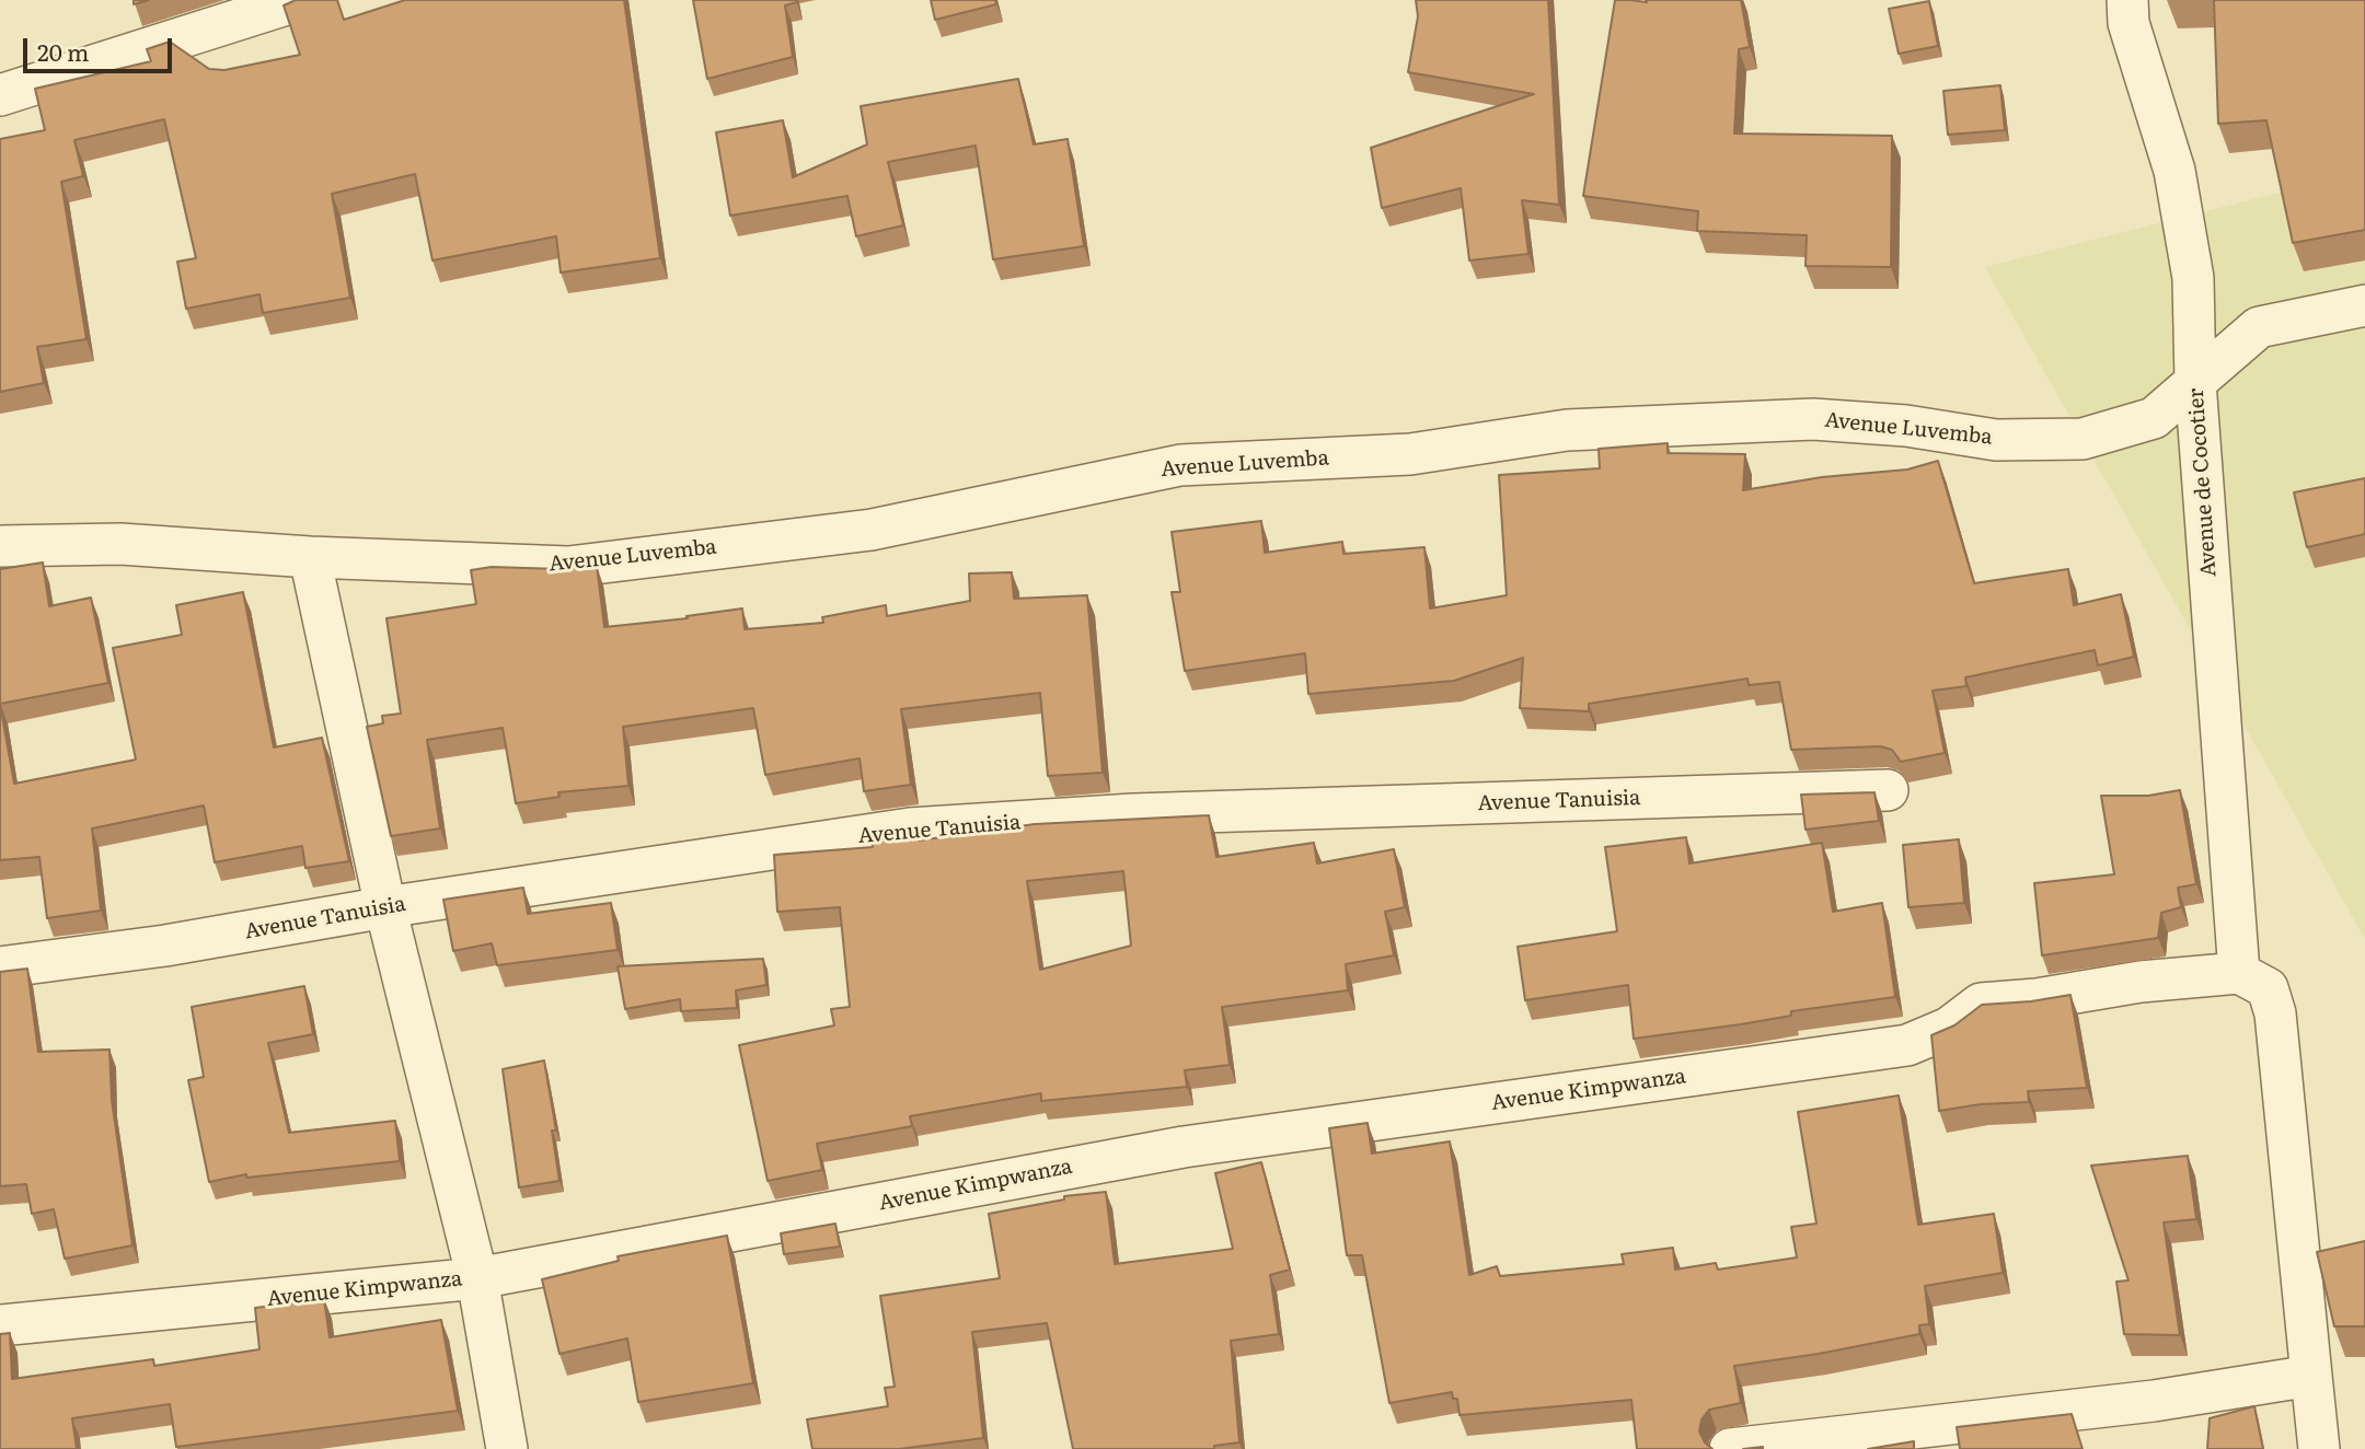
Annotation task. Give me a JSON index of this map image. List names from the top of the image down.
{
  "streets": {
    "street": [
      "Avenue Luvemba",
      "Avenue de Cocotier",
      "Avenue Tanuisia",
      "Avenue Kimpwanza"
    ]
  },
  "crossings": [
    ["Avenue Luvemba", "Avenue de Cocotier"],
    ["Avenue de Cocotier", "Avenue Kimpwanza"]
  ],
  "scale_bar": "20 m"
}
